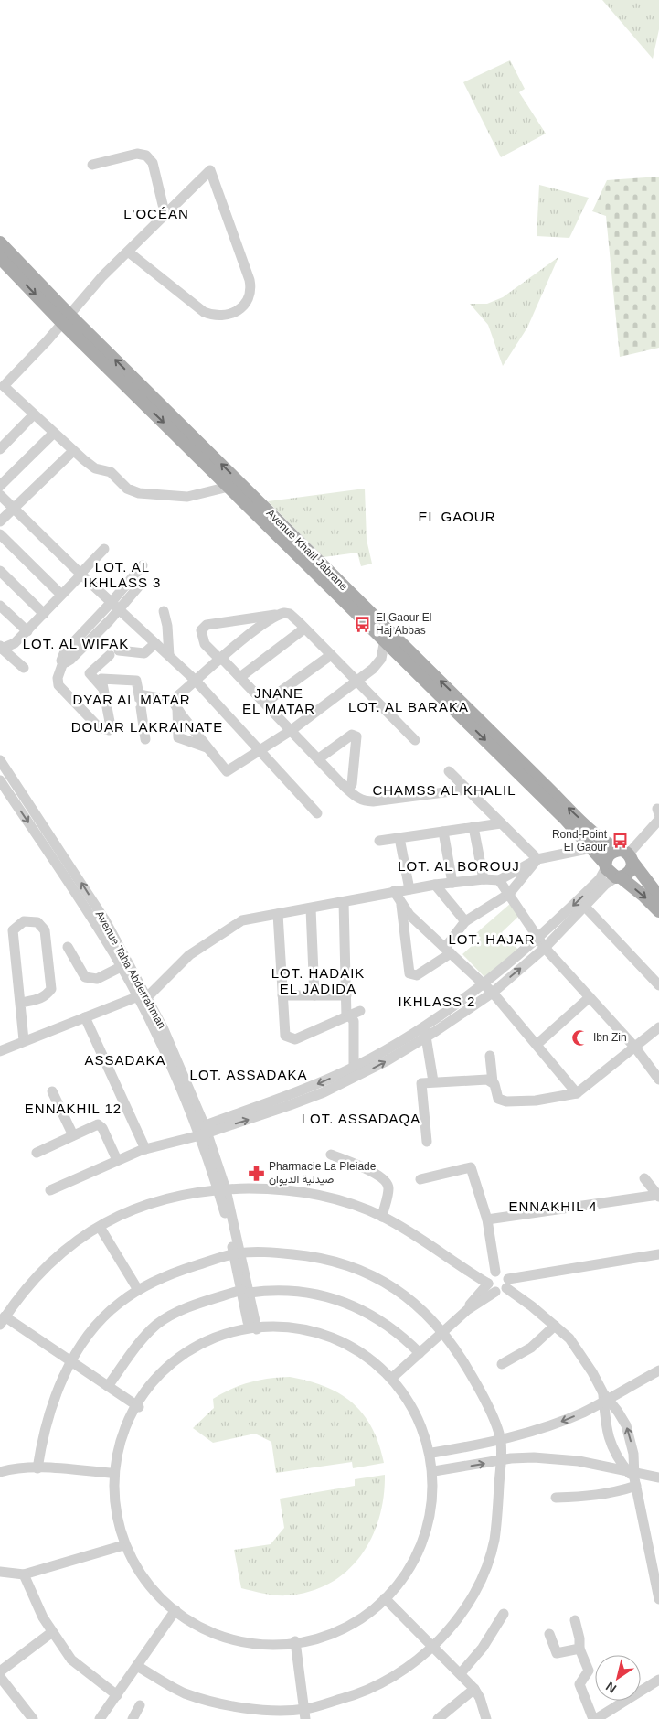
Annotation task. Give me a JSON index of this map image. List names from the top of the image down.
{
  "streets": {
    "main road": ["Avenue Khalil Jabrane"],
    "street": ["Avenue Taha Abderrahman"]
  },
  "districts": [
    "L'OCÉAN",
    "EL GAOUR",
    "LOT. AL IKHLASS 3",
    "LOT. AL WIFAK",
    "JNANE EL MATAR",
    "DYAR AL MATAR",
    "LOT. AL BARAKA",
    "DOUAR LAKRAINATE",
    "CHAMSS AL KHALIL",
    "LOT. AL BOROUJ",
    "LOT. HAJAR",
    "LOT. HADAIK EL JADIDA",
    "IKHLASS 2",
    "ASSADAKA",
    "LOT. ASSADAKA",
    "ENNAKHIL 12",
    "LOT. ASSADAQA",
    "ENNAKHIL 4"
  ],
  "places": {
    "bus stop": ["El Gaour El Haj Abbas", "Rond-Point El Gaour"],
    "mosque": ["Ibn Zin"],
    "pharmacy": ["Pharmacie La Pleiade صيدلية الديوان"]
  },
  "north": "bottom left"
}
